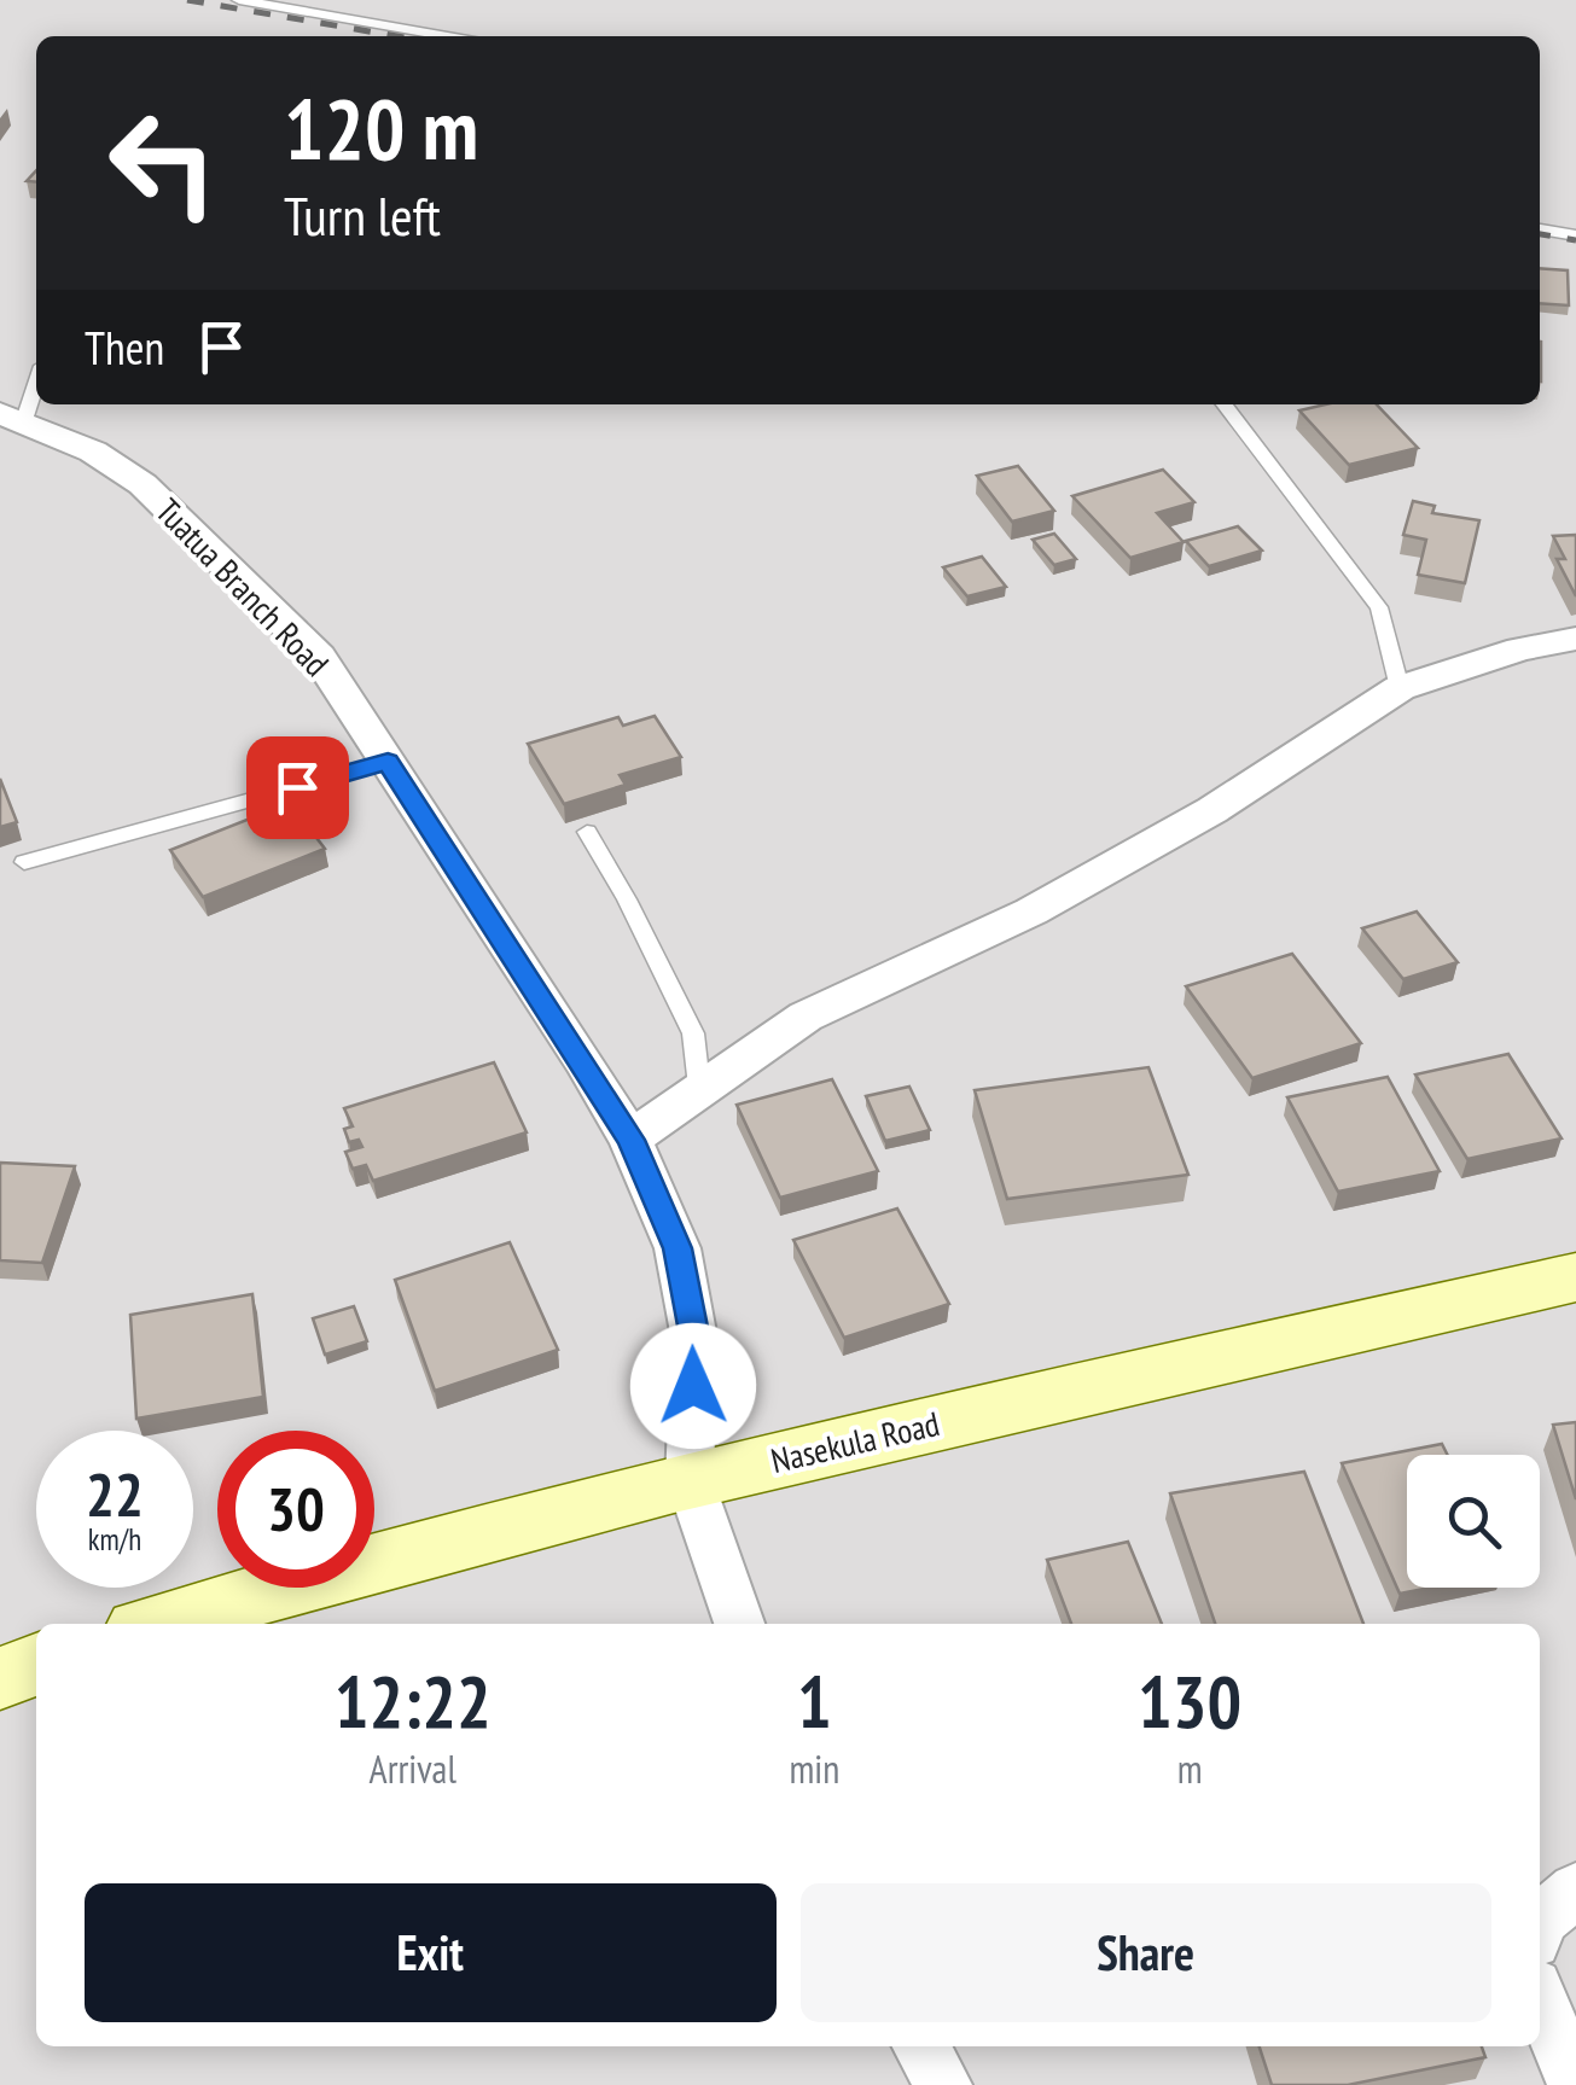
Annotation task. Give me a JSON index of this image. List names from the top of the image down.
{
  "streets": {
    "main road": ["Nasekula Road"],
    "street": ["Tuatua Branch Road"]
  },
  "crossings": [
    ["Tuatua Branch Road", "Nasekula Road"]
  ],
  "page": {
    "turn": ["120 m", "Turn left"],
    "then": "Then",
    "speed": "22 km/h",
    "limit": "30",
    "eta": [
      "12:22",
      "Arrival",
      "1",
      "min",
      "130",
      "m"
    ],
    "buttons": ["Exit", "Share"]
  }
}
